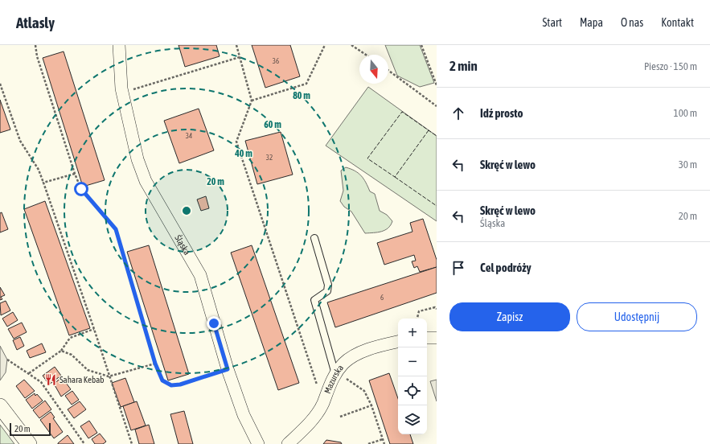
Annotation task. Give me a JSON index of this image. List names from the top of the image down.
{
  "streets": {
    "street": ["Śląska", "Mazurska"]
  },
  "places": {
    "restaurant": ["Sahara Kebab"]
  },
  "house_numbers": [
    "36",
    "34",
    "32",
    "6"
  ],
  "scale_bar": "20 m",
  "north": "bottom",
  "page": {
    "header": "Atlasly",
    "nav": [
      "Start",
      "Mapa",
      "O nas",
      "Kontakt"
    ],
    "heading": ["2 min", "Pieszo · 150 m"],
    "list": [
      ["Idź prosto", "100 m"],
      ["Skręć w lewo", "30 m"],
      ["Skręć w lewo", "Śląska", "20 m"],
      "Cel podróży"
    ],
    "buttons": ["Zapisz", "Udostępnij"],
    "map_buttons": ["+", "−"],
    "scale": "20 m"
  },
  "rings": [
    "80 m",
    "60 m",
    "40 m",
    "20 m"
  ]
}
